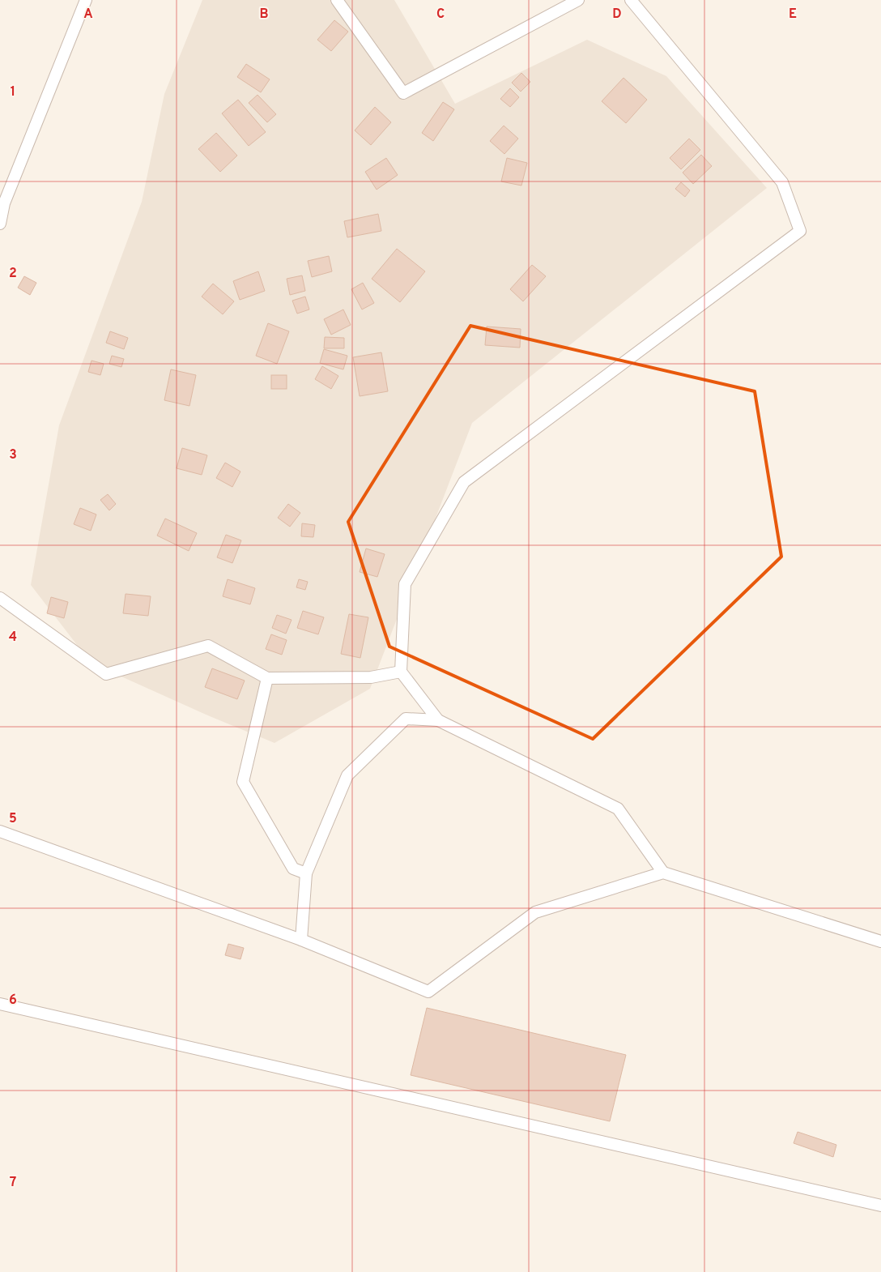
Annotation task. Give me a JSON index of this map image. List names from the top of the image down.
{
  "grid": {
    "columns": [
      "A",
      "B",
      "C",
      "D",
      "E"
    ],
    "rows": [
      "1",
      "2",
      "3",
      "4",
      "5",
      "6",
      "7"
    ]
  }
}
